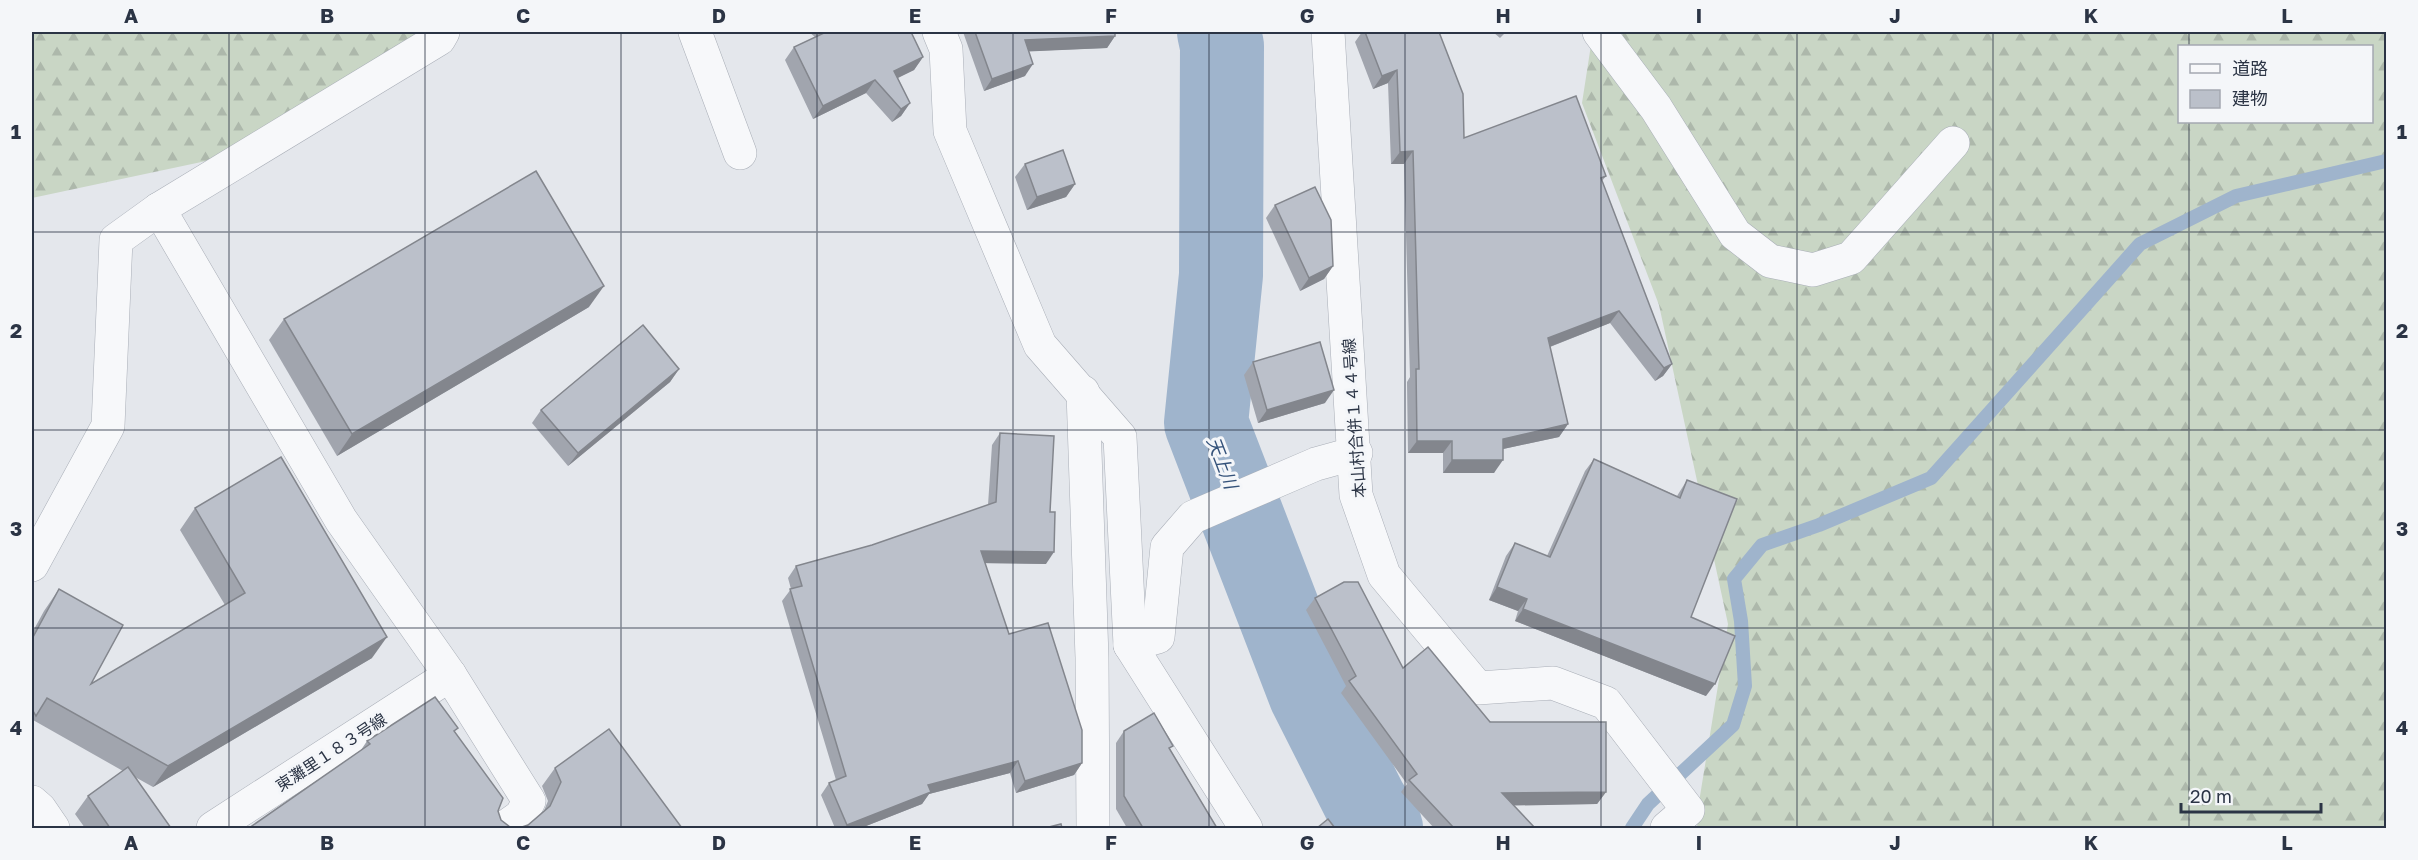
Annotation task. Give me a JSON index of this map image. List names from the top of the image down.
{
  "streets": {
    "street": ["本山村合併１４４号線", "東灘里１８３号線"]
  },
  "water": ["天上川"],
  "legend": ["道路", "建物"],
  "scale_bar": "20 m",
  "grid": {
    "columns": [
      "A",
      "B",
      "C",
      "D",
      "E",
      "F",
      "G",
      "H",
      "I",
      "J",
      "K",
      "L"
    ],
    "rows": [
      "1",
      "2",
      "3",
      "4"
    ]
  }
}
